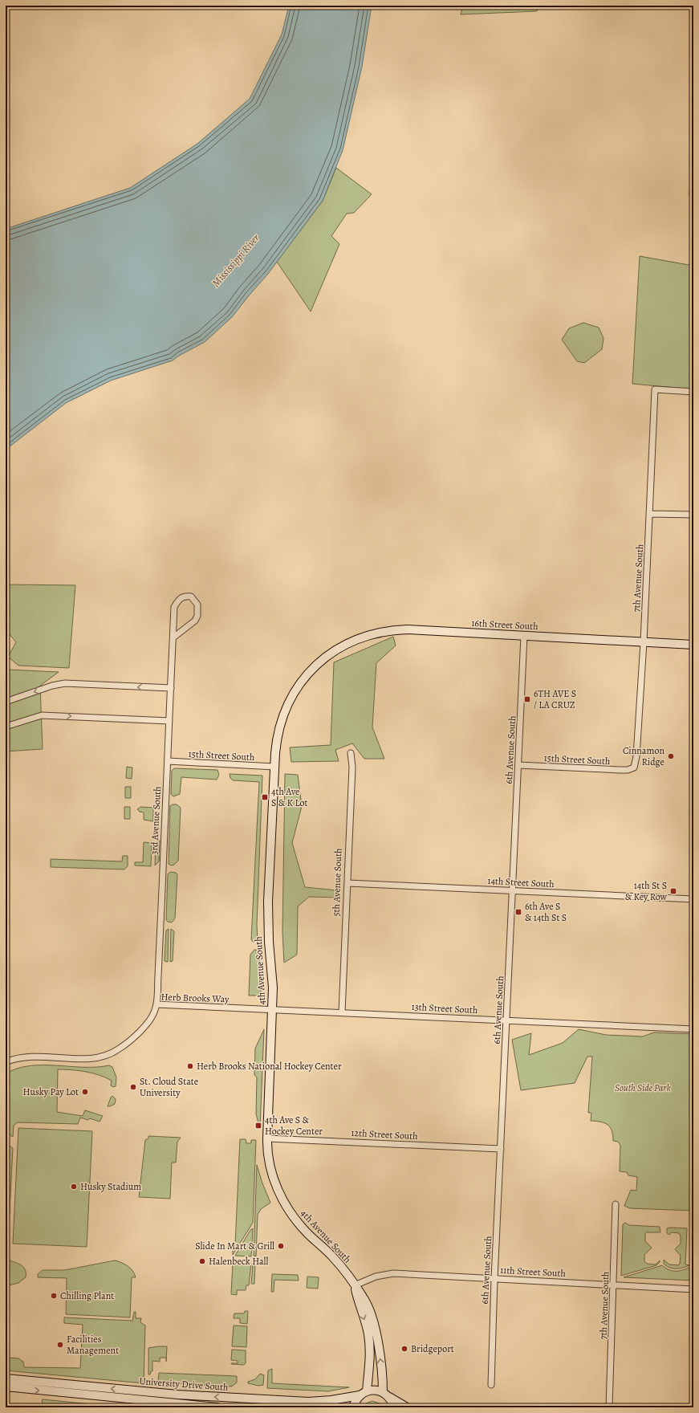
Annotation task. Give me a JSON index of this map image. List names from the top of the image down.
{
  "streets": {
    "street": [
      "7th Avenue South",
      "16th Street South",
      "6th Avenue South",
      "15th Street South",
      "3rd Avenue South",
      "5th Avenue South",
      "14th Street South",
      "4th Avenue South",
      "Herb Brooks Way",
      "13th Street South",
      "12th Street South",
      "11th Street South",
      "University Drive South"
    ]
  },
  "crossings": [
    ["7th Avenue South", "16th Street South"],
    ["7th Avenue South", "15th Street South"],
    ["7th Avenue South", "11th Street South"],
    ["16th Street South", "6th Avenue South"],
    ["16th Street South", "4th Avenue South"],
    ["6th Avenue South", "15th Street South"],
    ["6th Avenue South", "14th Street South"],
    ["6th Avenue South", "13th Street South"],
    ["6th Avenue South", "12th Street South"],
    ["6th Avenue South", "11th Street South"],
    ["15th Street South", "3rd Avenue South"],
    ["15th Street South", "4th Avenue South"],
    ["3rd Avenue South", "Herb Brooks Way"],
    ["5th Avenue South", "14th Street South"],
    ["5th Avenue South", "13th Street South"],
    ["4th Avenue South", "Herb Brooks Way"],
    ["4th Avenue South", "13th Street South"],
    ["4th Avenue South", "12th Street South"],
    ["4th Avenue South", "11th Street South"],
    ["Herb Brooks Way", "13th Street South"]
  ],
  "water": ["Mississippi River"],
  "parks": ["South Side Park"],
  "places": {
    "transit": [
      "6TH AVE S / LA CRUZ",
      "4th Ave S & K Lot",
      "14th St S & Key Row",
      "6th Ave S & 14th St S",
      "4th Ave S & Hockey Center"
    ],
    "other": [
      "Cinnamon Ridge",
      "Herb Brooks National Hockey Center",
      "St. Cloud State University",
      "Husky Pay Lot",
      "Husky Stadium",
      "Slide In Mart & Grill",
      "Halenbeck Hall",
      "Chilling Plant",
      "Facilities Management",
      "Bridgeport"
    ]
  }
}
